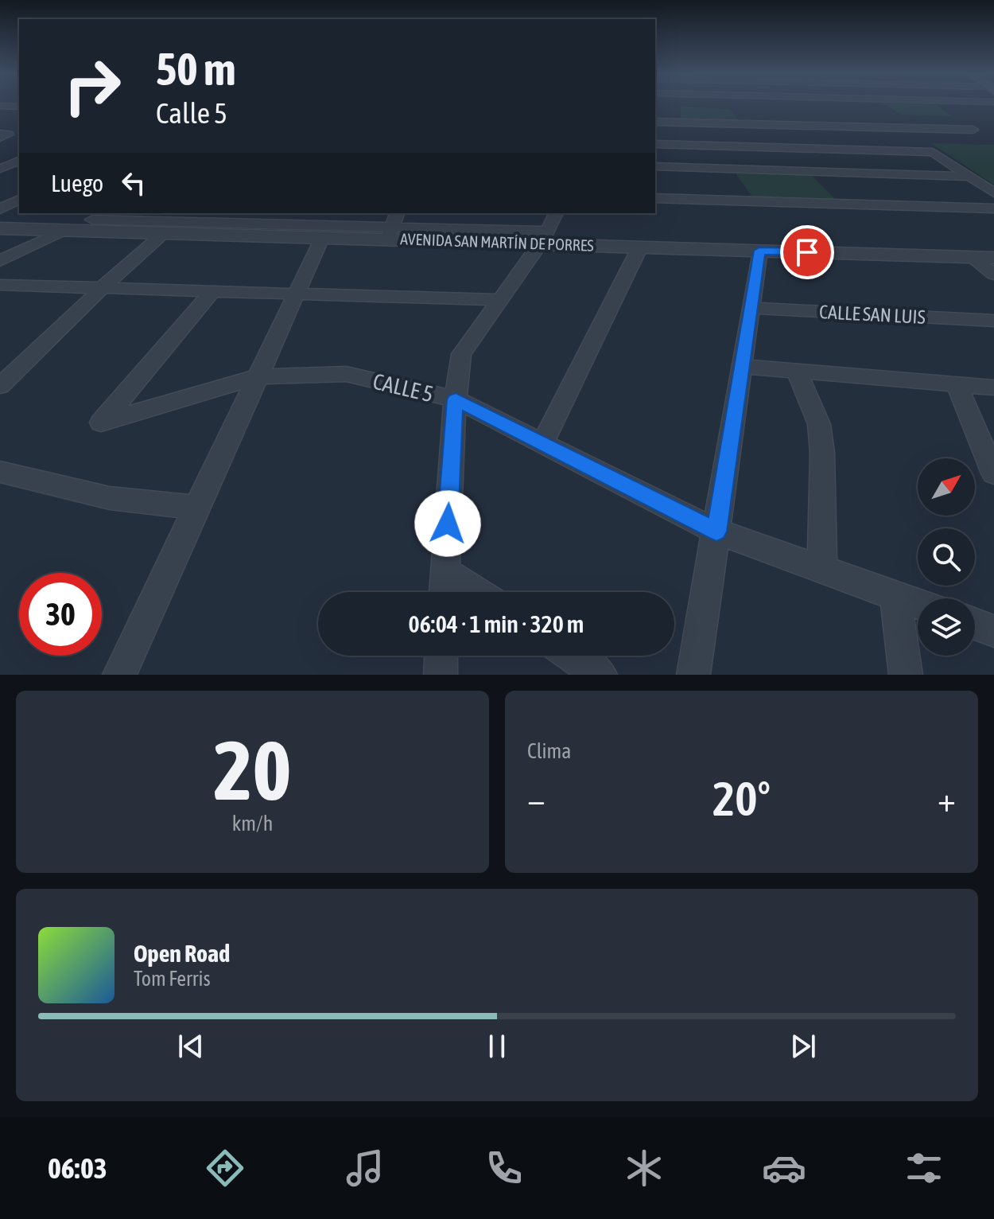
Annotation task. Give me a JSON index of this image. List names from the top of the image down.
{
  "streets": {
    "street": ["AVENIDA SAN MARTÍN DE PORRES", "CALLE SAN LUIS", "CALLE 5"]
  },
  "north": "top right",
  "page": {
    "turn": ["50 m", "Calle 5"],
    "then": "Luego",
    "limit": "30",
    "trip": "06:04 · 1 min · 320 m",
    "tile": [
      ["20", "km/h"],
      "Clima"
    ],
    "heat": ["−", "20°", "+"],
    "song": ["Open Road", "Tom Ferris"],
    "tabs": "06:03"
  }
}
